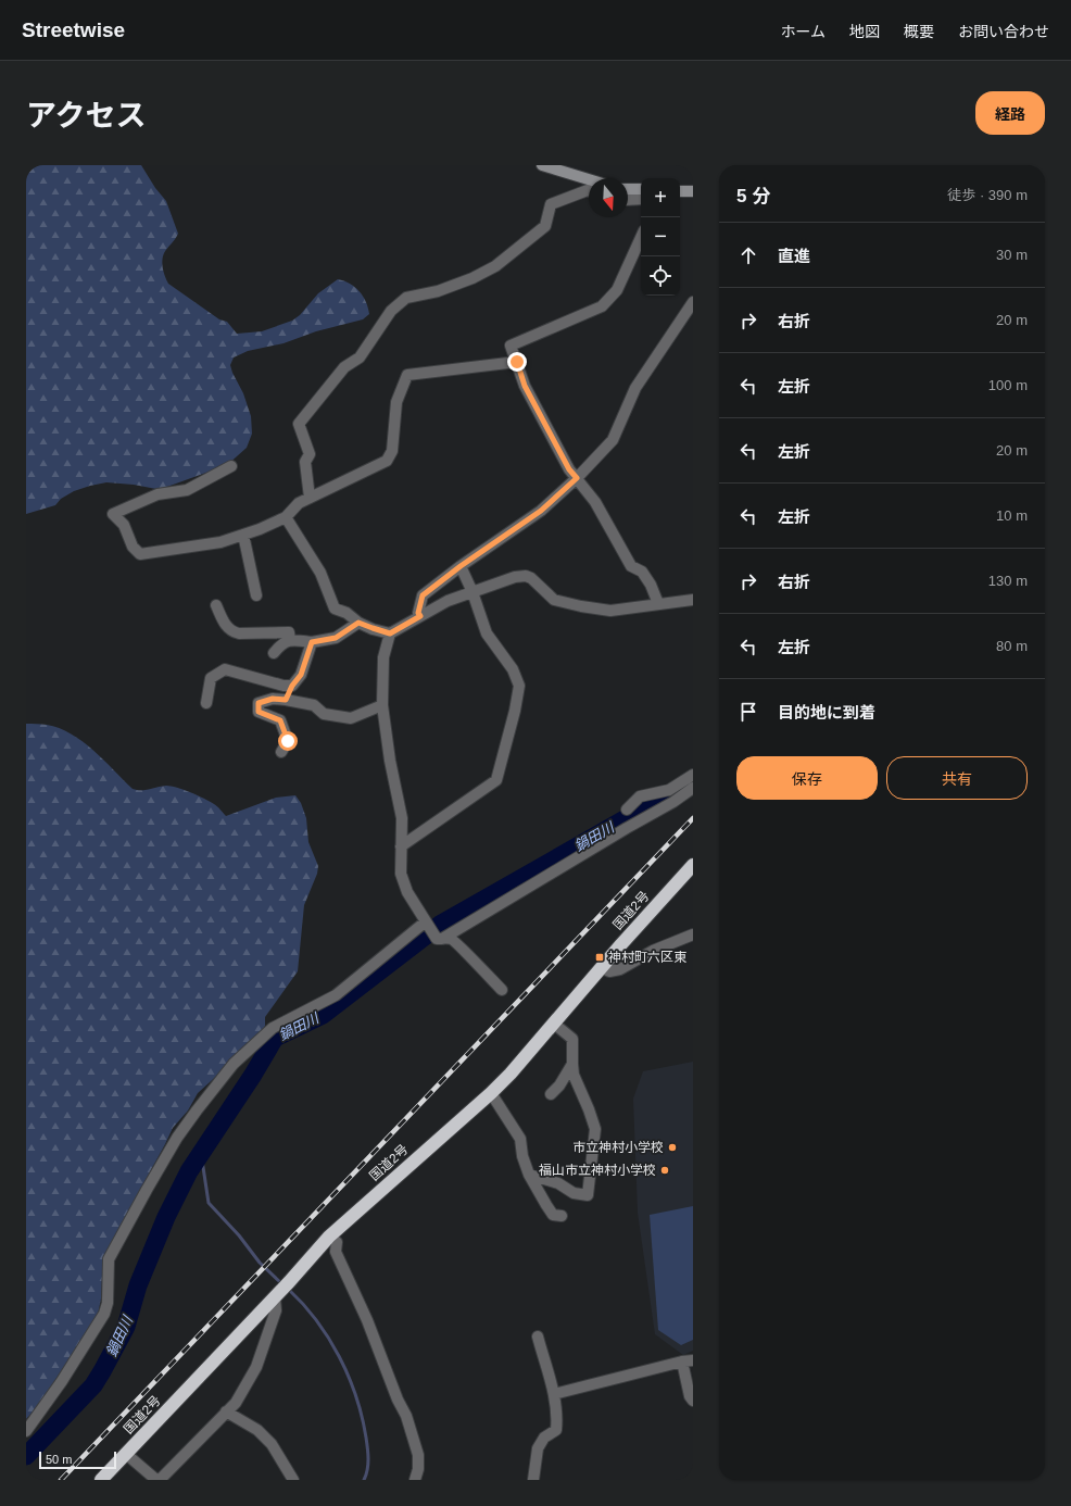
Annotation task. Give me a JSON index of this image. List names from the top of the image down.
{
  "streets": {
    "highway": ["国道2号"]
  },
  "water": ["鍋田川"],
  "places": {
    "transit": ["神村町六区東"],
    "other": ["市立神村小学校", "福山市立神村小学校"]
  },
  "scale_bar": "50 m",
  "north": "bottom",
  "page": {
    "header": "Streetwise",
    "nav": [
      "ホーム",
      "地図",
      "概要",
      "お問い合わせ"
    ],
    "title": "アクセス",
    "buttons": [
      "経路",
      ["保存", "共有"]
    ],
    "heading": ["5 分", "徒歩 · 390 m"],
    "map_buttons": ["+", "−"],
    "list": [
      ["直進", "30 m"],
      ["右折", "20 m"],
      ["左折", "100 m"],
      ["左折", "20 m"],
      ["左折", "10 m"],
      ["右折", "130 m"],
      ["左折", "80 m"],
      "目的地に到着"
    ],
    "scale": "50 m"
  }
}
